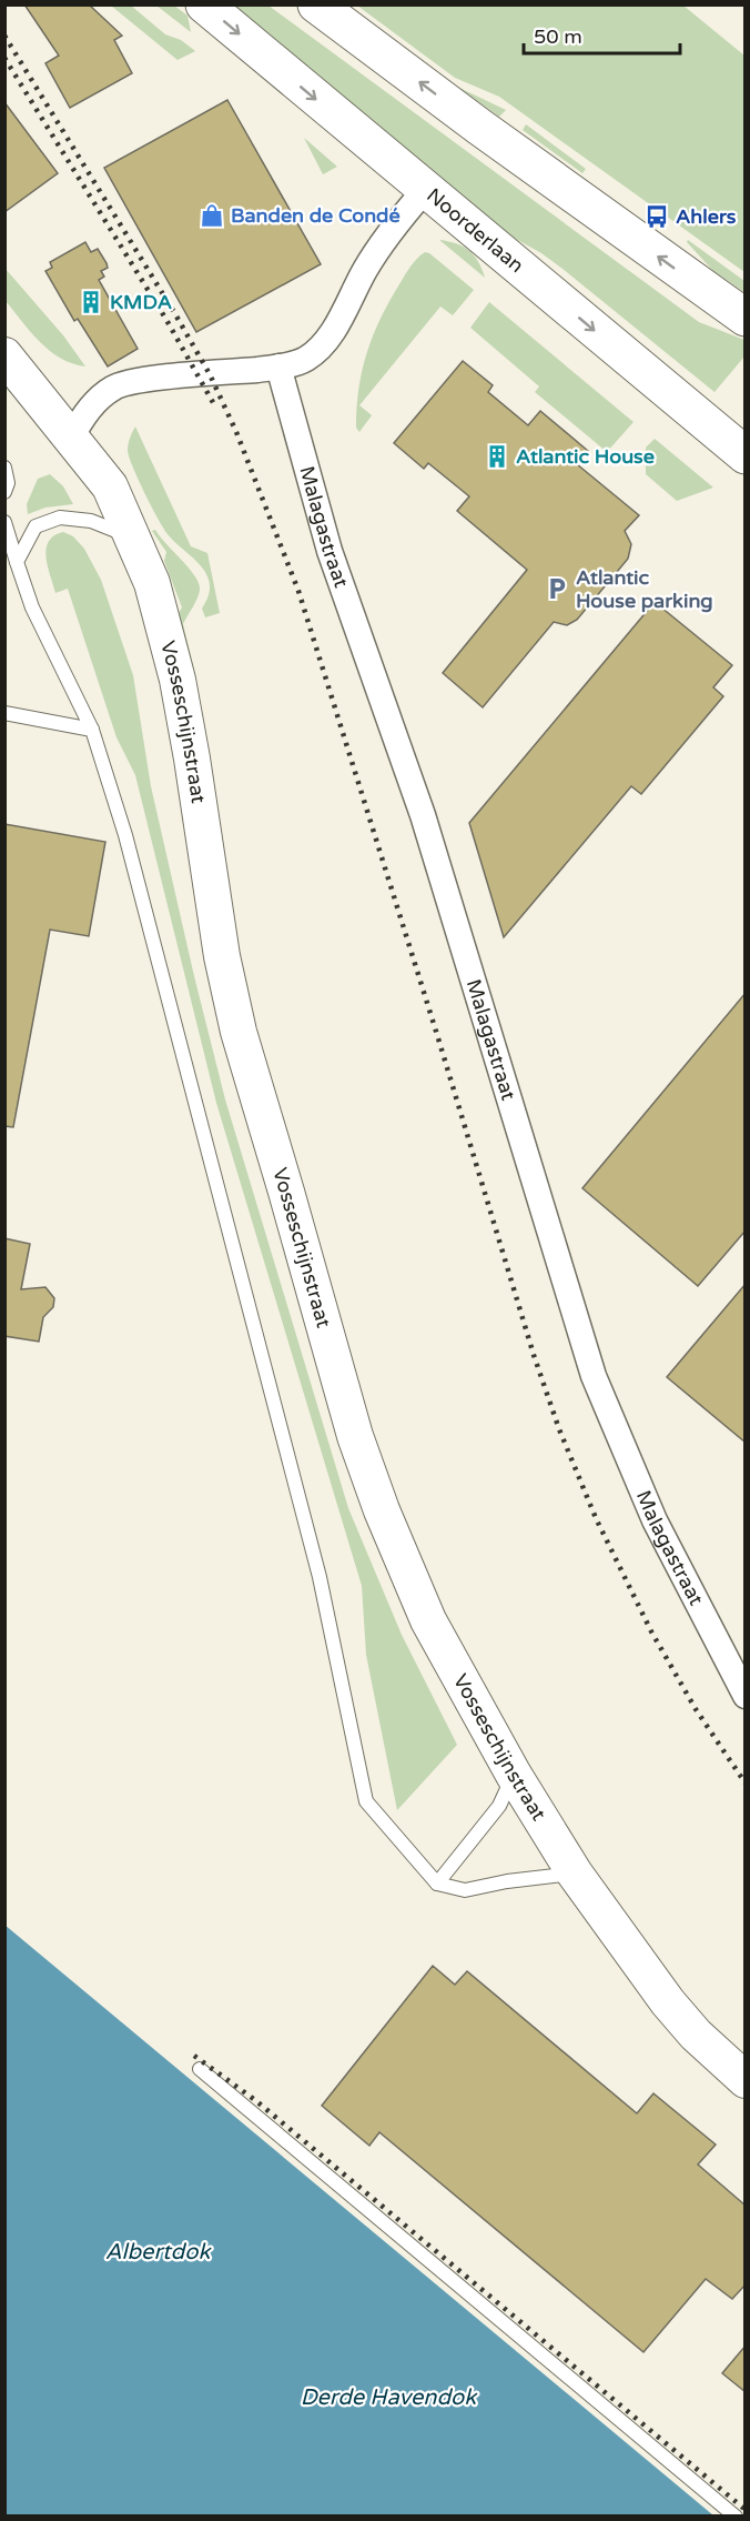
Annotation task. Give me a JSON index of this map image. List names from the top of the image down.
{
  "streets": {
    "main road": ["Noorderlaan"],
    "street": ["Malagastraat", "Vosseschijnstraat"]
  },
  "water": ["Albertdok", "Derde Havendok"],
  "places": {
    "shop": ["Banden de Condé"],
    "bus stop": ["Ahlers"],
    "building": ["KMDA", "Atlantic House"],
    "parking": ["Atlantic House parking"]
  },
  "scale_bar": "50 m"
}
